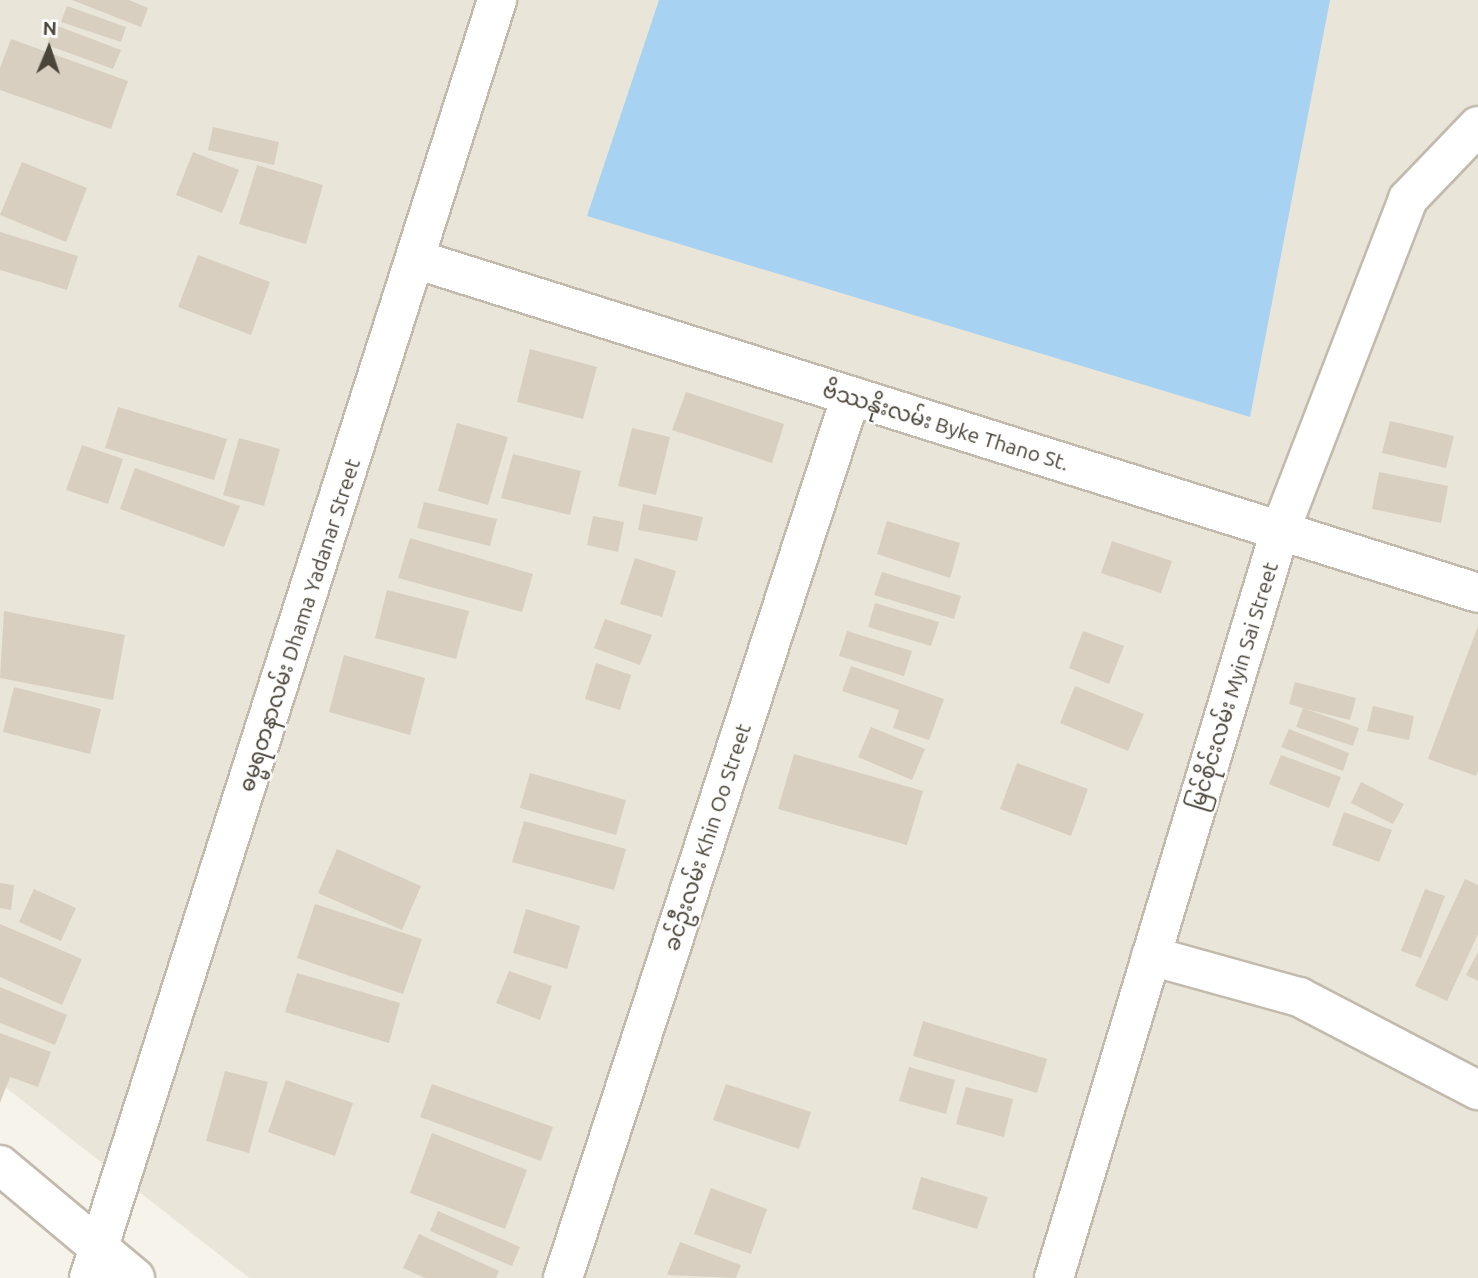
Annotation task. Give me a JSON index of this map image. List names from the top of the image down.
{
  "streets": {
    "street": [
      "ဗိဿနိုးလမ်း Byke Thano St.",
      "ဓမ္မရတနာလမ်း Dhama Yadanar Street",
      "မြင်စိုင်းလမ်း Myin Sai Street",
      "ခင်ဦးလမ်း Khin Oo Street"
    ]
  },
  "crossings": [
    ["ဗိဿနိုးလမ်း Byke Thano St.", "ဓမ္မရတနာလမ်း Dhama Yadanar Street"],
    ["ဗိဿနိုးလမ်း Byke Thano St.", "မြင်စိုင်းလမ်း Myin Sai Street"],
    ["ဗိဿနိုးလမ်း Byke Thano St.", "ခင်ဦးလမ်း Khin Oo Street"]
  ],
  "north": "top"
}
